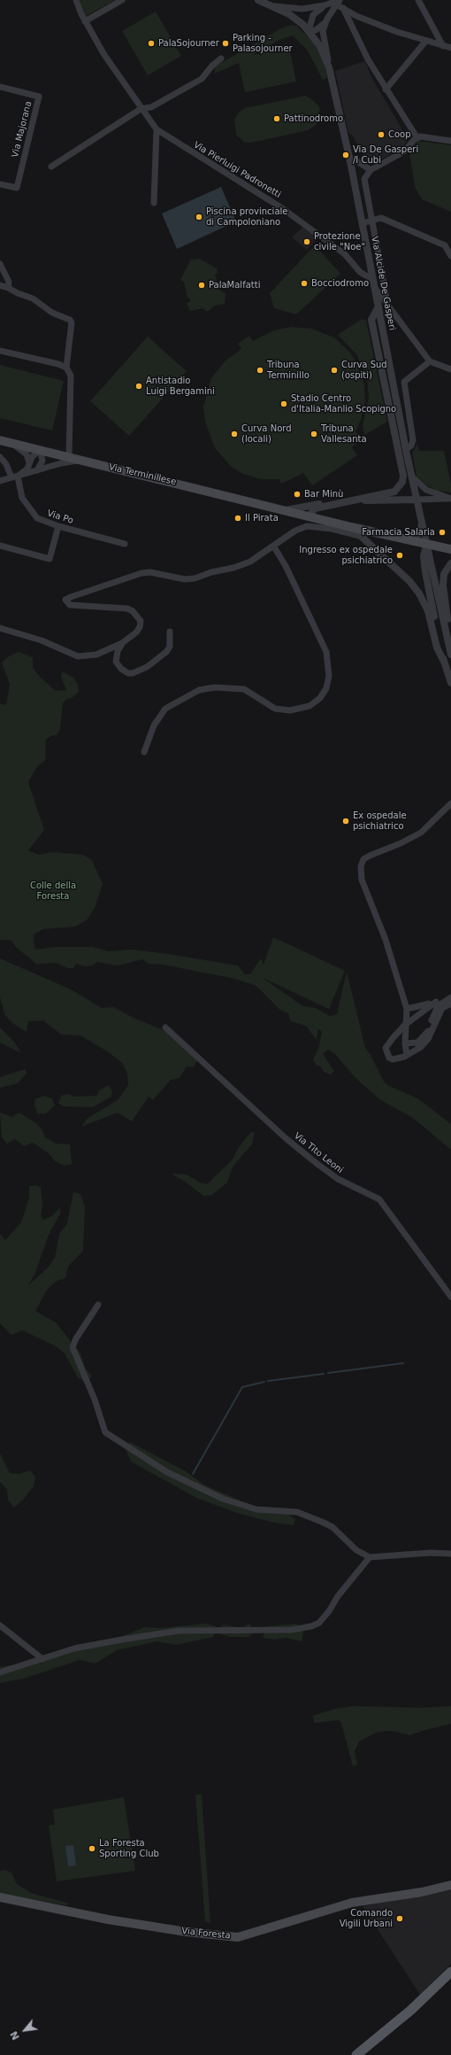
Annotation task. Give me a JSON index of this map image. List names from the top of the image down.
{
  "streets": {
    "main road": ["Via Terminillese", "Via Foresta"],
    "street": [
      "Via Majorana",
      "Via Pierluigi Padronetti",
      "Via Alcide De Gasperi",
      "Via Po",
      "Via Tito Leoni"
    ]
  },
  "crossings": [
    ["Via Pierluigi Padronetti", "Via Alcide De Gasperi"],
    ["Via Alcide De Gasperi", "Via Terminillese"]
  ],
  "parks": ["Colle della Foresta"],
  "places": [
    "PalaSojourner",
    "Parking - Palasojourner",
    "Pattinodromo",
    "Coop",
    "Via De Gasperi /I Cubi",
    "Piscina provinciale di Campoloniano",
    "Protezione civile \"Noe\"",
    "Bocciodromo",
    "PalaMalfatti",
    "Tribuna Terminillo",
    "Curva Sud (ospiti)",
    "Antistadio Luigi Bergamini",
    "Stadio Centro d'Italia-Manlio Scopigno",
    "Curva Nord (locali)",
    "Tribuna Vallesanta",
    "Bar Minù",
    "Il Pirata",
    "Farmacia Salaria",
    "Ingresso ex ospedale psichiatrico",
    "Ex ospedale psichiatrico",
    "La Foresta Sporting Club",
    "Comando Vigili Urbani"
  ],
  "north": "bottom left"
}
